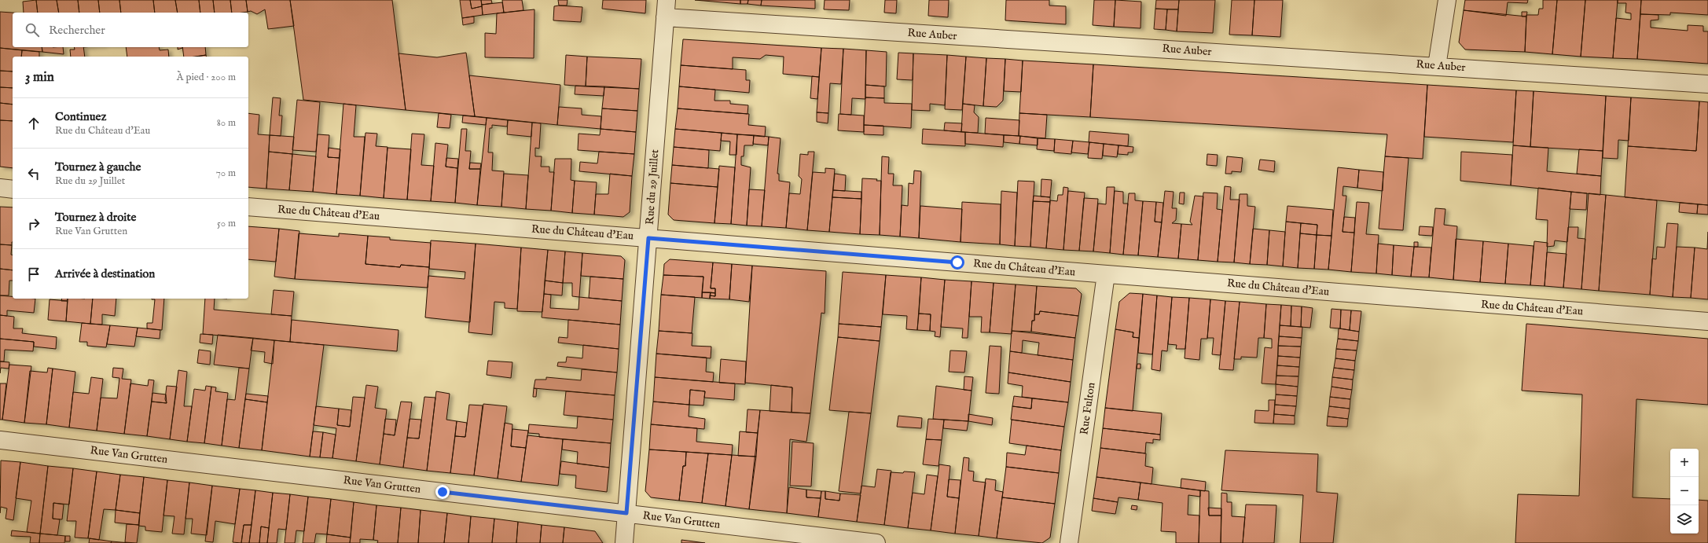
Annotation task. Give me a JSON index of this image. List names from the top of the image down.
{
  "streets": {
    "street": [
      "Rue Auber",
      "Rue du 29 Juillet",
      "Rue du Château d'Eau",
      "Rue Fulton",
      "Rue Van Grutten"
    ]
  },
  "crossings": [
    ["Rue Auber", "Rue du 29 Juillet"],
    ["Rue du 29 Juillet", "Rue du Château d'Eau"],
    ["Rue du 29 Juillet", "Rue Van Grutten"],
    ["Rue du Château d'Eau", "Rue Fulton"]
  ],
  "page": {
    "search": "Rechercher",
    "heading": ["3 min", "À pied · 200 m"],
    "list": [
      ["Continuez", "Rue du Château d'Eau", "80 m"],
      ["Tournez à gauche", "Rue du 29 Juillet", "70 m"],
      ["Tournez à droite", "Rue Van Grutten", "50 m"],
      "Arrivée à destination"
    ],
    "map_buttons": ["+", "−"]
  }
}
